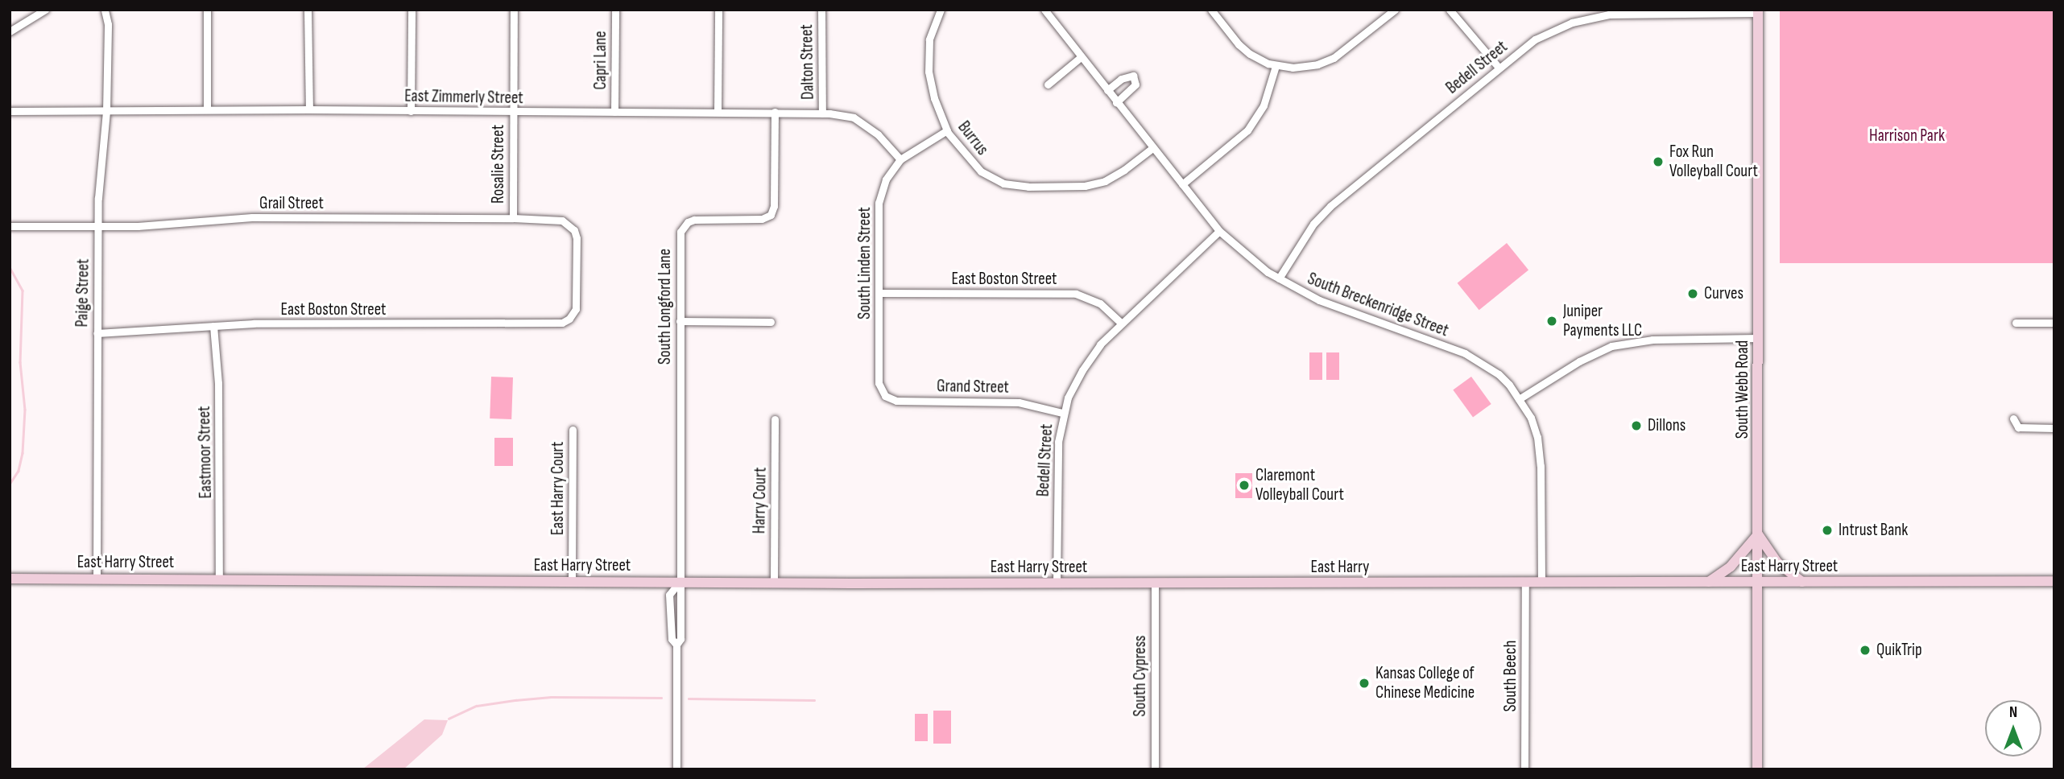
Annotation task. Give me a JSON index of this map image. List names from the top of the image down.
{
  "streets": {
    "main road": ["South Webb Road", "East Harry Street", "East Harry"],
    "street": [
      "Capri Lane",
      "Dalton Street",
      "Bedell Street",
      "East Zimmerly Street",
      "Burrus",
      "Rosalie Street",
      "Grail Street",
      "South Linden Street",
      "East Boston Street",
      "Paige Street",
      "South Breckenridge Street",
      "South Longford Lane",
      "Grand Street",
      "Eastmoor Street",
      "East Harry Court",
      "Harry Court",
      "South Cypress",
      "South Beech"
    ]
  },
  "crossings": [
    ["Capri Lane", "East Zimmerly Street"],
    ["Dalton Street", "East Zimmerly Street"],
    ["Bedell Street", "East Boston Street"],
    ["Bedell Street", "South Breckenridge Street"],
    ["Bedell Street", "Grand Street"],
    ["Bedell Street", "South Webb Road"],
    ["Bedell Street", "East Harry Street"],
    ["East Zimmerly Street", "Rosalie Street"],
    ["East Zimmerly Street", "South Linden Street"],
    ["East Zimmerly Street", "Paige Street"],
    ["East Zimmerly Street", "South Longford Lane"],
    ["Burrus", "South Linden Street"],
    ["Burrus", "South Breckenridge Street"],
    ["Rosalie Street", "Grail Street"],
    ["Grail Street", "East Boston Street"],
    ["Grail Street", "Paige Street"],
    ["South Linden Street", "East Boston Street"],
    ["South Linden Street", "Grand Street"],
    ["East Boston Street", "Paige Street"],
    ["East Boston Street", "Eastmoor Street"],
    ["Paige Street", "East Harry Street"],
    ["South Breckenridge Street", "East Harry Street"],
    ["South Longford Lane", "East Harry Street"],
    ["South Webb Road", "East Harry Street"],
    ["Eastmoor Street", "East Harry Street"],
    ["East Harry Court", "East Harry Street"],
    ["Harry Court", "East Harry Street"],
    ["East Harry Street", "East Harry"],
    ["East Harry Street", "South Cypress"],
    ["East Harry Street", "South Beech"],
    ["East Harry", "South Cypress"],
    ["East Harry", "South Beech"]
  ],
  "parks": ["Harrison Park"],
  "places": [
    "Fox Run Volleyball Court",
    "Curves",
    "Juniper Payments LLC",
    "Dillons",
    "Claremont Volleyball Court",
    "Intrust Bank",
    "QuikTrip",
    "Kansas College of Chinese Medicine"
  ],
  "north": "top"
}
